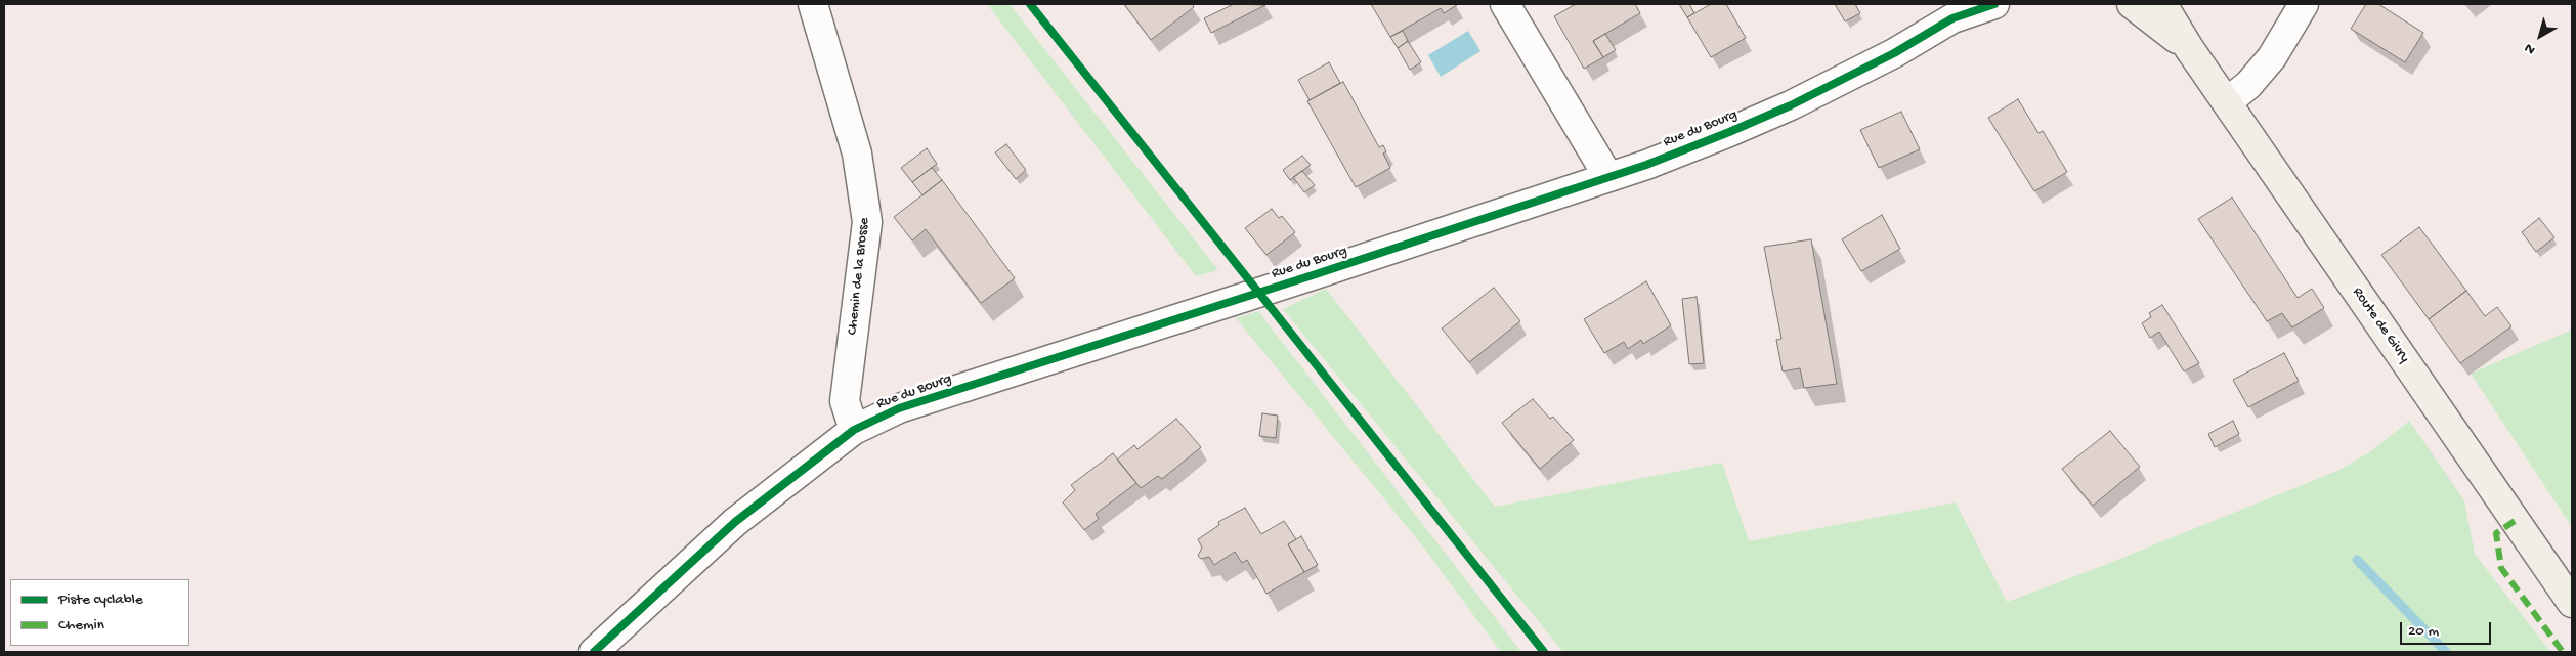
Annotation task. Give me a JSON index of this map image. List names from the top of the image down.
{
  "streets": {
    "main road": ["Route de Givry"],
    "street": ["Rue du Bourg", "Chemin de la Brosse"]
  },
  "crossings": [
    ["Rue du Bourg", "Chemin de la Brosse"]
  ],
  "legend": ["Piste cyclable", "Chemin"],
  "scale_bar": "20 m",
  "north": "bottom left"
}
